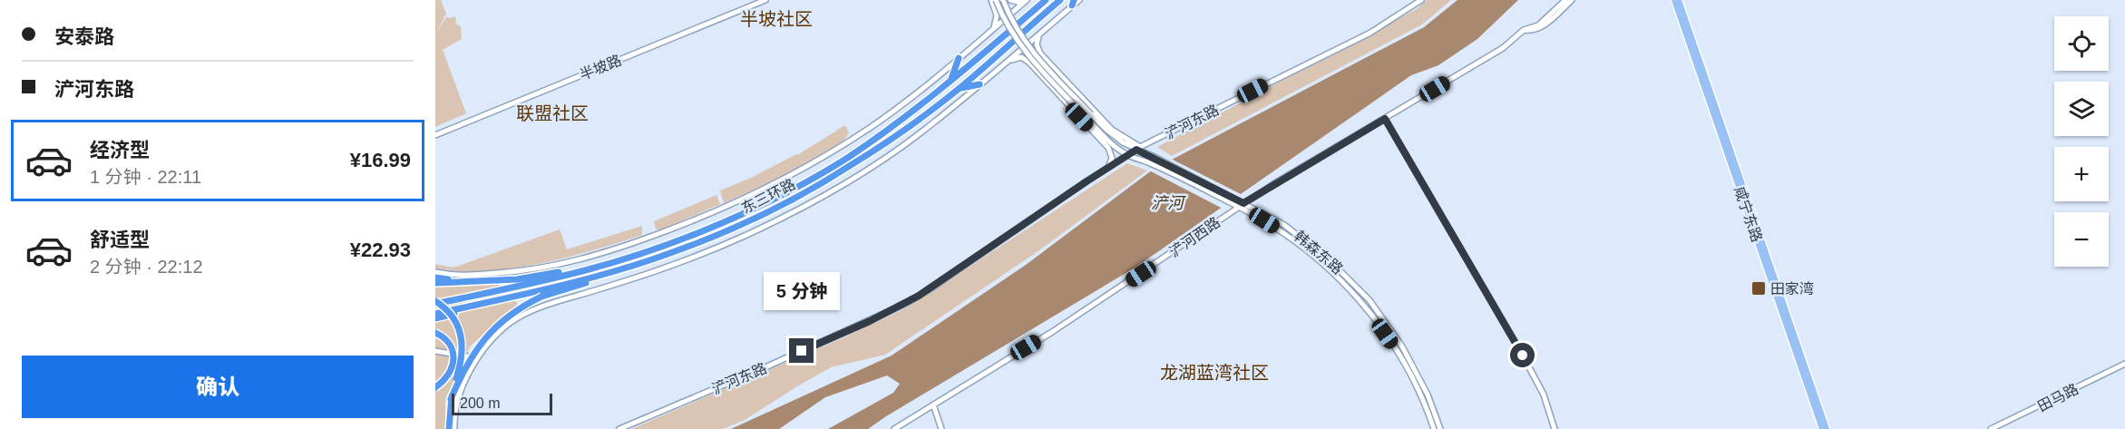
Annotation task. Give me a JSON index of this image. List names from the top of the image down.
{
  "streets": {
    "highway": ["东三环路"],
    "main road": [
      "半坡路",
      "浐河东路",
      "咸宁东路",
      "浐河西路",
      "韩森东路",
      "田马路"
    ]
  },
  "crossings": [
    ["浐河东路", "韩森东路"],
    ["浐河西路", "韩森东路"]
  ],
  "districts": ["半坡社区", "联盟社区", "龙湖蓝湾社区"],
  "water": ["浐河"],
  "places": {
    "transit": ["田家湾"]
  },
  "scale_bar": "200 m",
  "page": {
    "banner": ["安泰路", "浐河东路"],
    "map_buttons": ["+", "−"],
    "list": [
      {
        "name": "经济型",
        "note": "1 分钟 · 22:11",
        "value": "¥16.99"
      },
      {
        "name": "舒适型",
        "note": "2 分钟 · 22:12",
        "value": "¥22.93"
      }
    ],
    "bubble": "5 分钟",
    "buttons": "确认",
    "scale": "200 m"
  }
}
